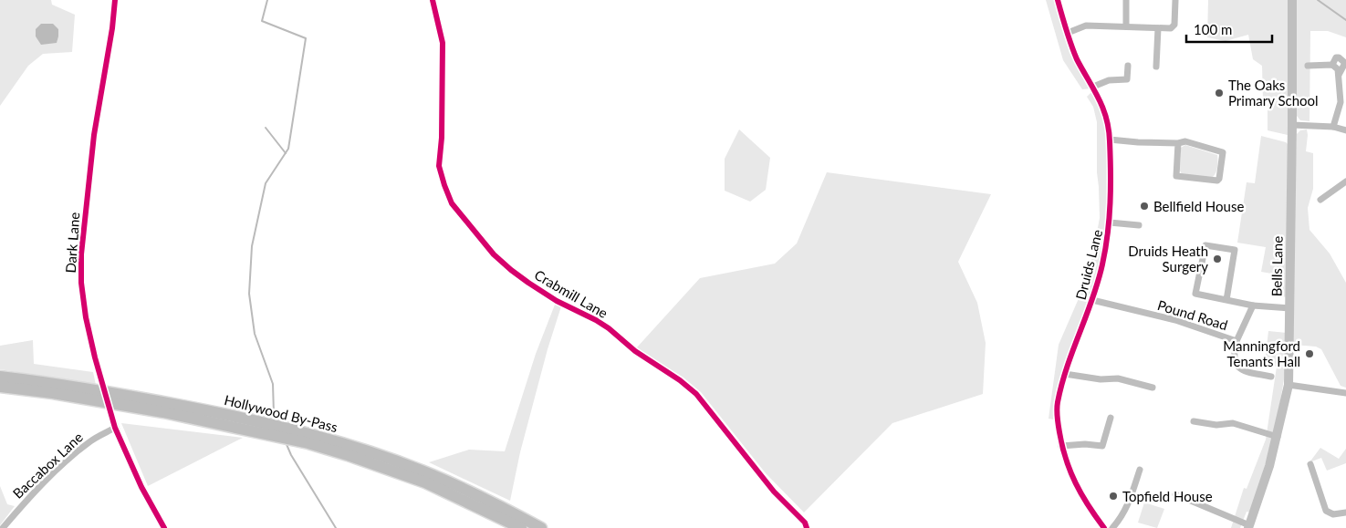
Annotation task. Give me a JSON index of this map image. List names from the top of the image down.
{
  "streets": {
    "highway": ["Hollywood By-Pass"],
    "street": [
      "Dark Lane",
      "Druids Lane",
      "Bells Lane",
      "Crabmill Lane",
      "Pound Road",
      "Baccabox Lane"
    ]
  },
  "crossings": [
    ["Dark Lane", "Baccabox Lane"],
    ["Druids Lane", "Pound Road"]
  ],
  "places": [
    "The Oaks Primary School",
    "Bellfield House",
    "Druids Heath Surgery",
    "Manningford Tenants Hall",
    "Topfield House"
  ],
  "scale_bar": "100 m"
}
